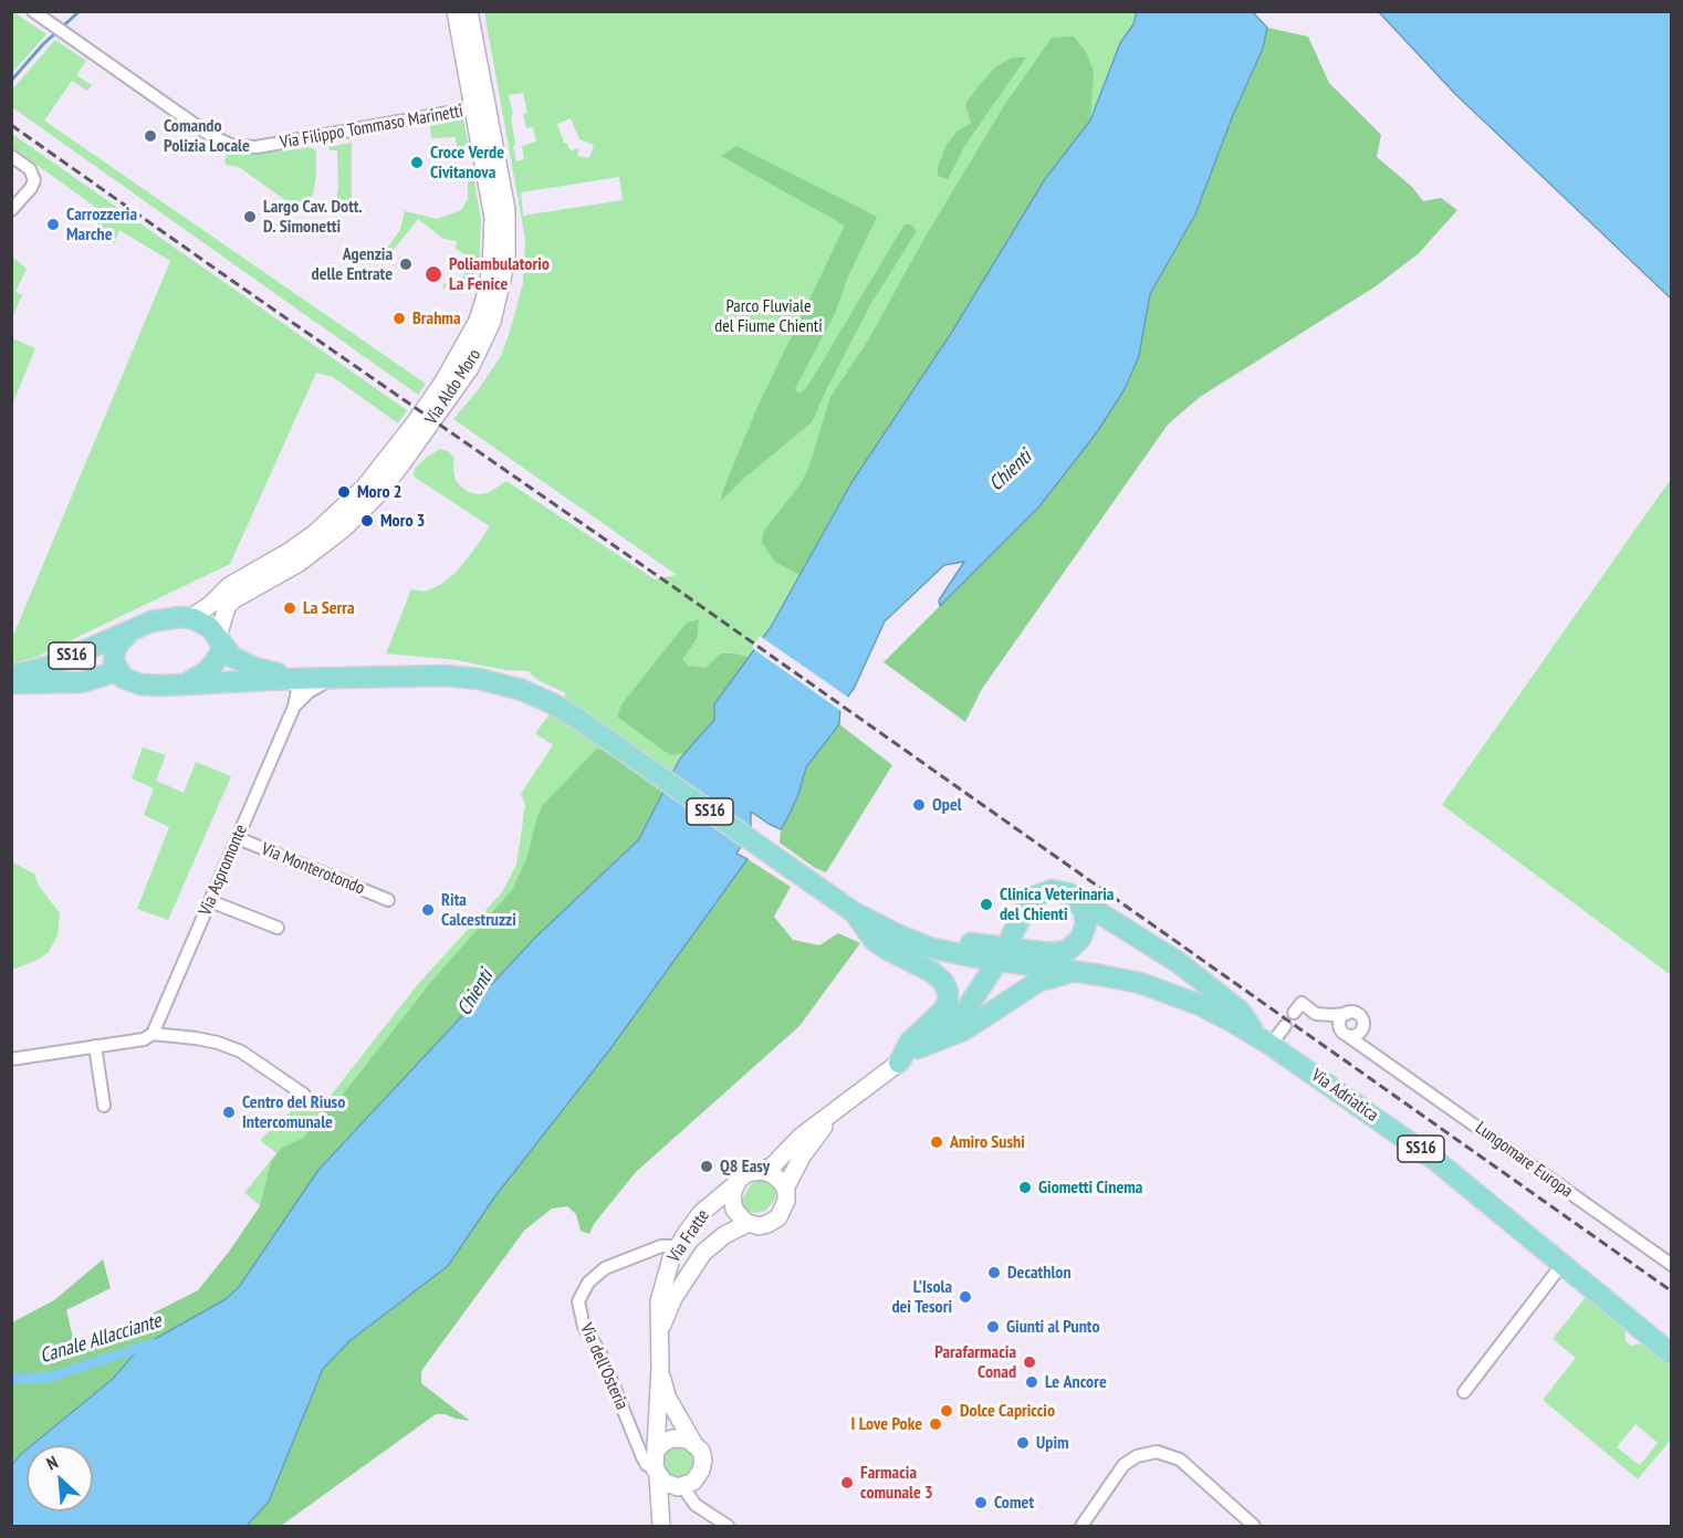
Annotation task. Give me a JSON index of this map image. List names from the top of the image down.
{
  "streets": {
    "main road": ["SS16", "Via Adriatica"],
    "street": [
      "Via Filippo Tommaso Marinetti",
      "Via Aldo Moro",
      "Via Monterotondo",
      "Via Aspromonte",
      "Lungomare Europa",
      "Via Fratte",
      "Via dell'Osteria"
    ]
  },
  "crossings": [
    ["Via Filippo Tommaso Marinetti", "Via Aldo Moro"],
    ["Via Aldo Moro", "SS16"],
    ["SS16", "Via Aspromonte"],
    ["SS16", "Via Adriatica"],
    ["Via Monterotondo", "Via Aspromonte"],
    ["Via Fratte", "Via dell'Osteria"]
  ],
  "water": ["Chienti", "Canale Allacciante"],
  "parks": ["Parco Fluviale del Fiume Chienti"],
  "places": [
    "Comando Polizia Locale",
    "Croce Verde Civitanova",
    "Largo Cav. Dott. D. Simonetti",
    "Carrozzeria Marche",
    "Agenzia delle Entrate",
    "Poliambulatorio La Fenice",
    "Brahma",
    "Moro 2",
    "Moro 3",
    "La Serra",
    "Opel",
    "Clinica Veterinaria del Chienti",
    "Rita Calcestruzzi",
    "Centro del Riuso Intercomunale",
    "Amiro Sushi",
    "Q8 Easy",
    "Giometti Cinema",
    "Decathlon",
    "L'Isola dei Tesori",
    "Giunti al Punto",
    "Parafarmacia Conad",
    "Le Ancore",
    "Dolce Capriccio",
    "I Love Poke",
    "Upim",
    "Farmacia comunale 3",
    "Comet"
  ],
  "north": "top left"
}
